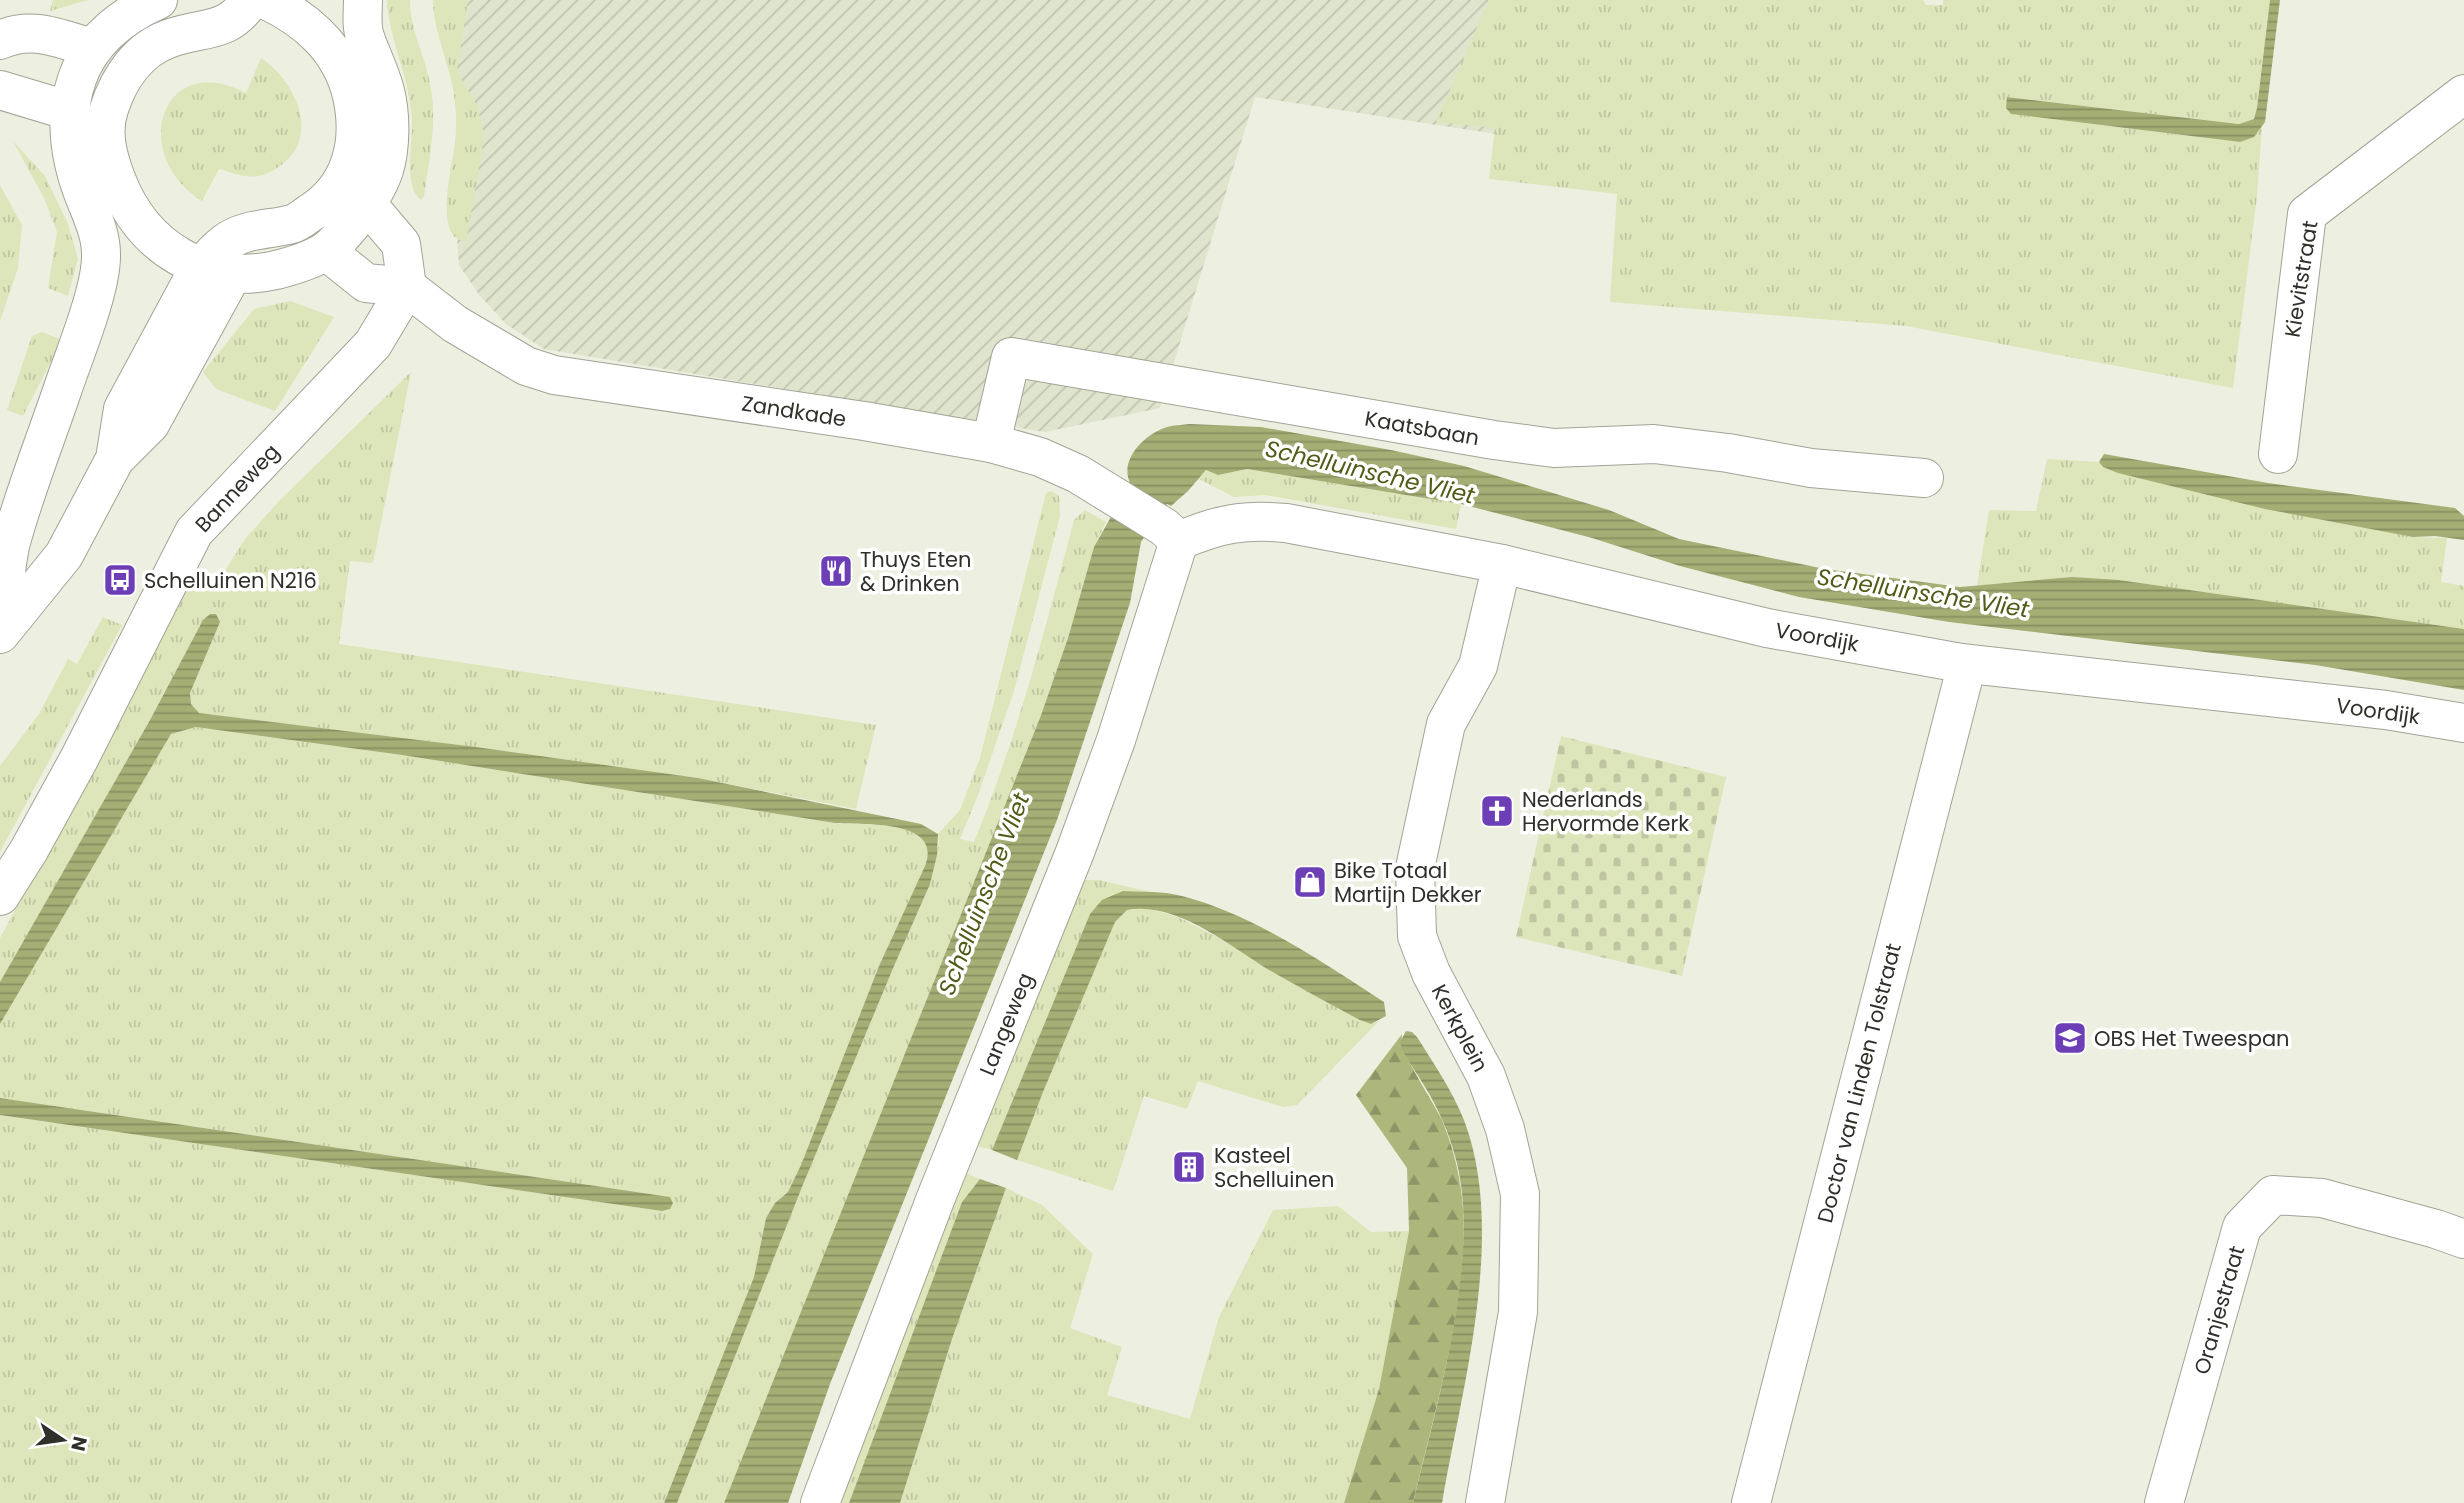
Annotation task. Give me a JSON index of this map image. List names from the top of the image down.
{
  "streets": {
    "street": [
      "Kievitstraat",
      "Zandkade",
      "Kaatsbaan",
      "Banneweg",
      "Voordijk",
      "Langeweg",
      "Kerkplein",
      "Doctor van Linden Tolstraat",
      "Oranjestraat"
    ]
  },
  "crossings": [
    ["Zandkade", "Kaatsbaan"],
    ["Zandkade", "Banneweg"],
    ["Zandkade", "Voordijk"],
    ["Zandkade", "Langeweg"],
    ["Voordijk", "Langeweg"],
    ["Voordijk", "Kerkplein"],
    ["Voordijk", "Doctor van Linden Tolstraat"]
  ],
  "water": ["Schelluinsche Vliet"],
  "places": {
    "restaurant": ["Thuys Eten & Drinken"],
    "bus stop": ["Schelluinen N216"],
    "church": ["Nederlands Hervormde Kerk"],
    "shop": ["Bike Totaal Martijn Dekker"],
    "school or university": ["OBS Het Tweespan"],
    "building": ["Kasteel Schelluinen"]
  },
  "north": "right"
}
